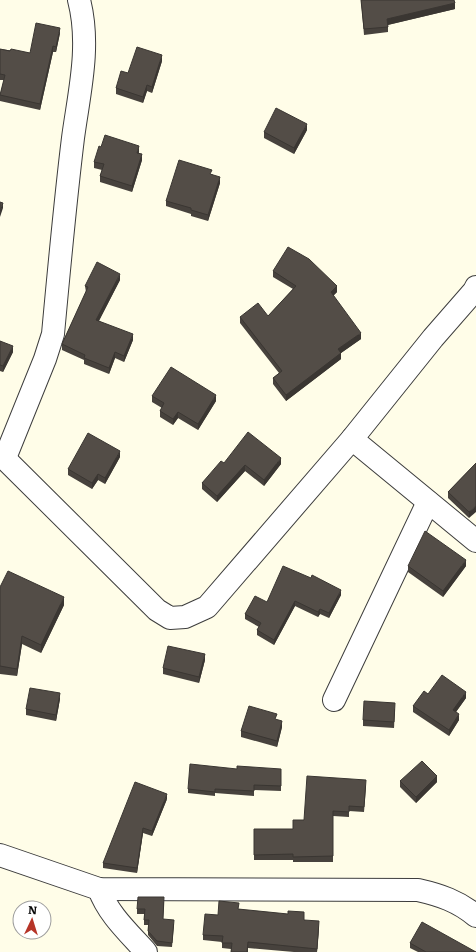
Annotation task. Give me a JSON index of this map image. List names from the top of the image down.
{
  "north": "top"
}
